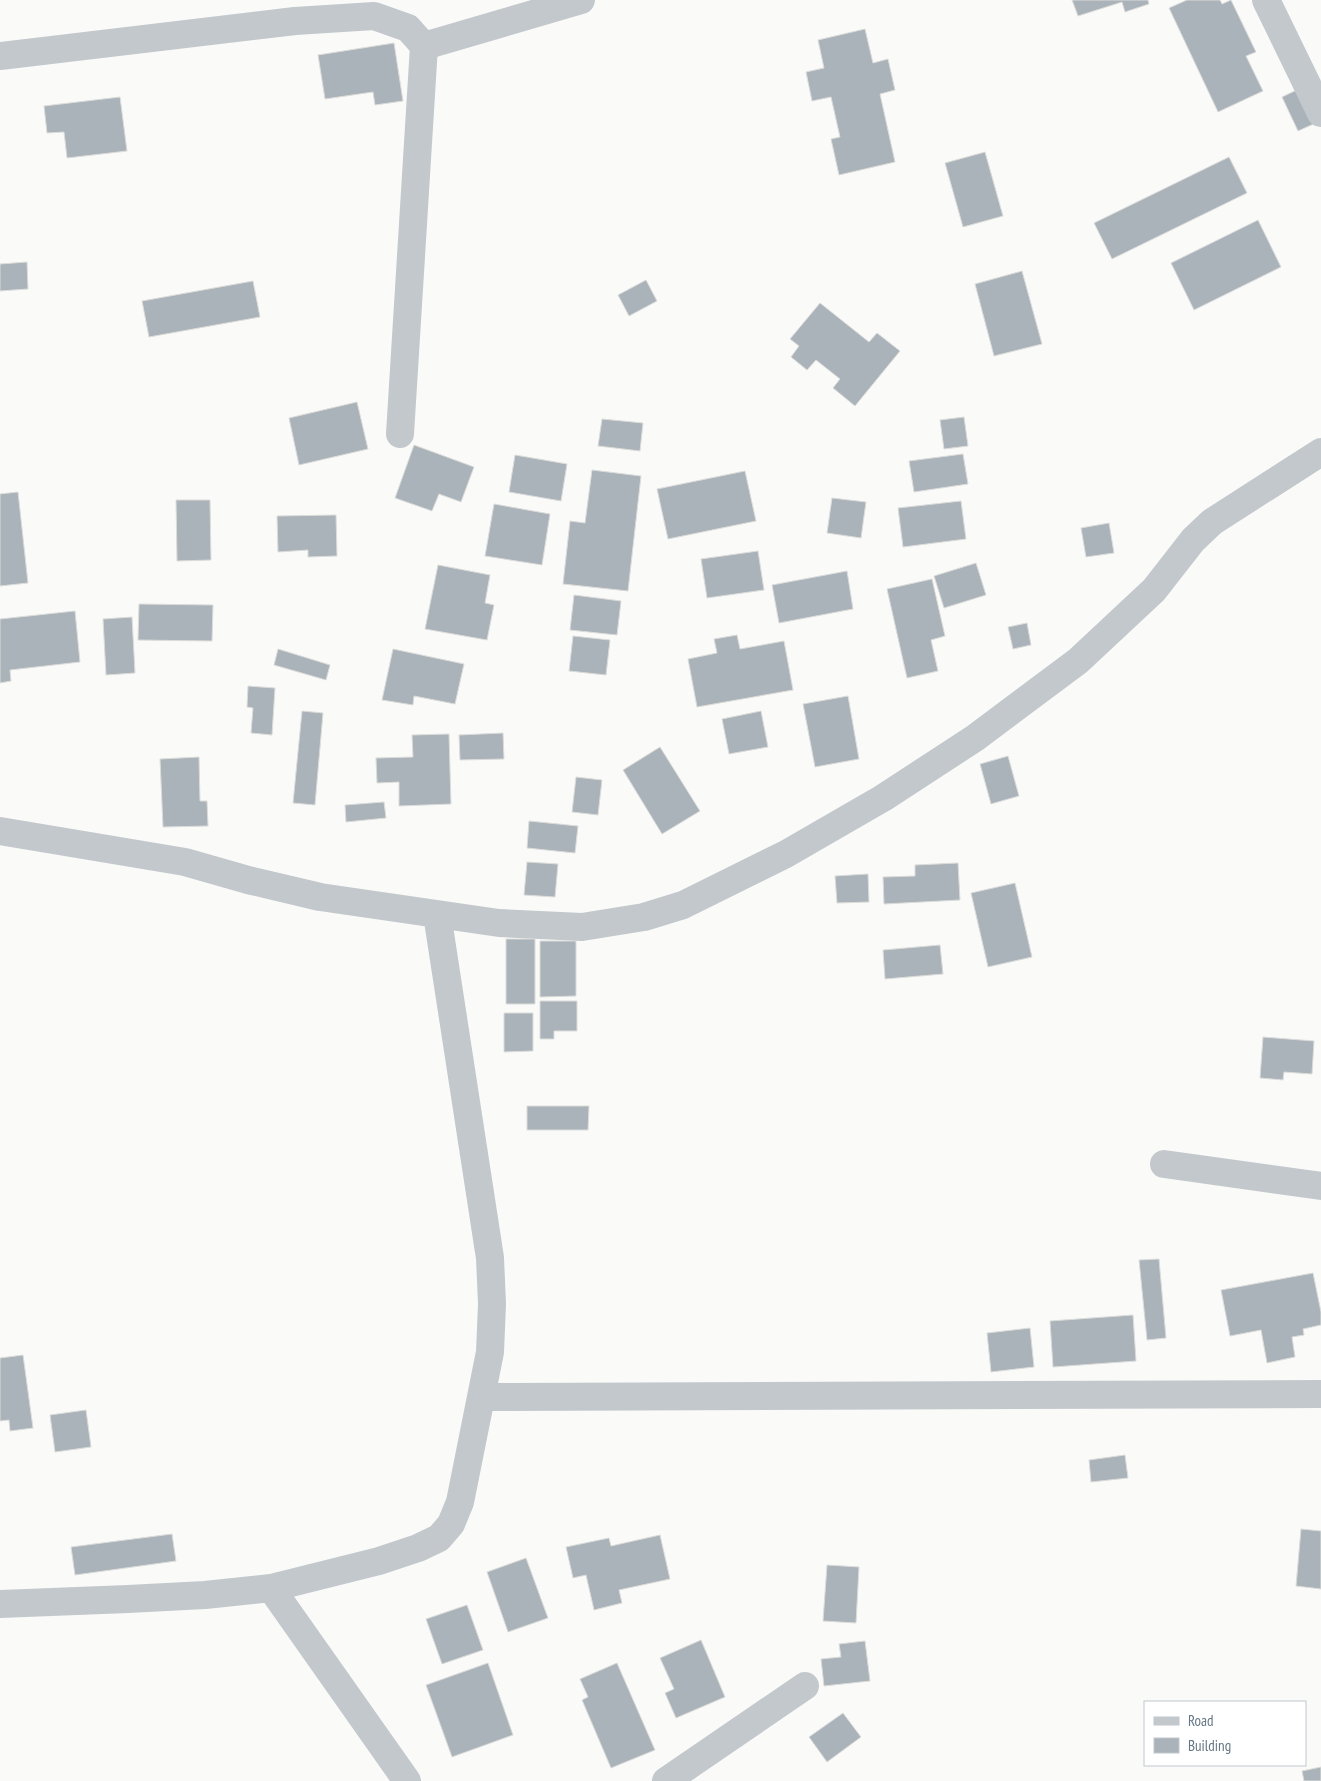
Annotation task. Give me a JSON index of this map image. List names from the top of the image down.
{
  "legend": ["Road", "Building"]
}
